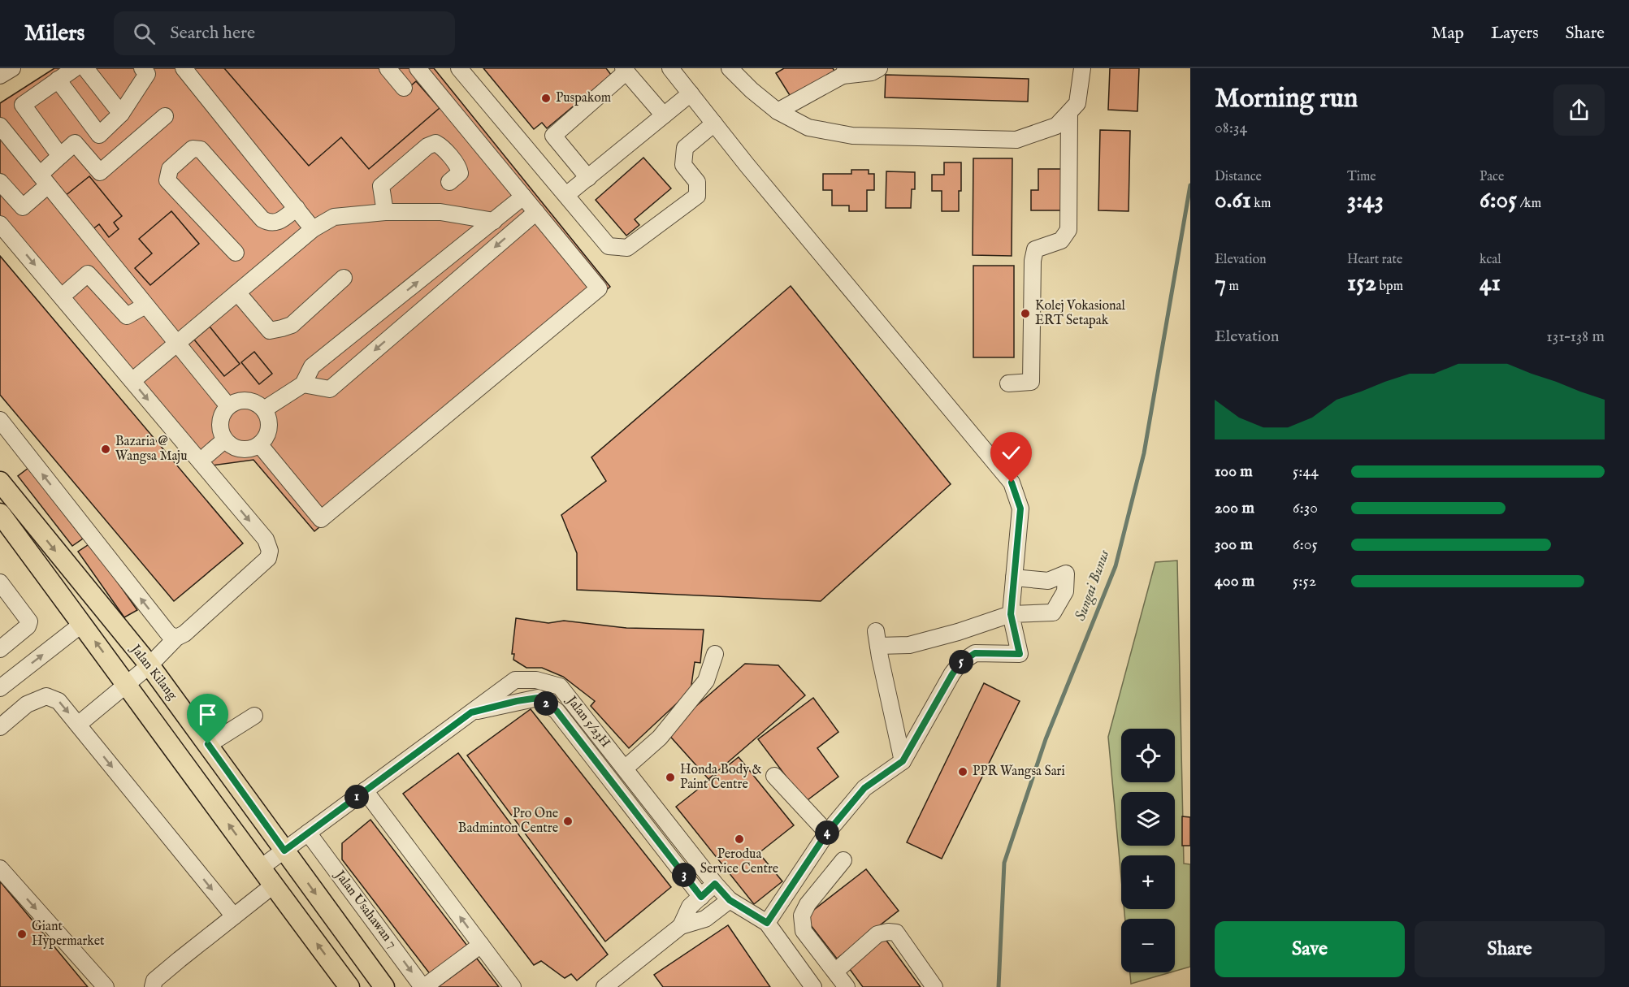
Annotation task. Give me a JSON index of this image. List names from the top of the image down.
{
  "streets": {
    "main road": ["Jalan Kilang"],
    "street": ["Jalan 5/23H", "Jalan Usahawan 7"]
  },
  "crossings": [
    ["Jalan Kilang", "Jalan 5/23H"],
    ["Jalan 5/23H", "Jalan Usahawan 7"]
  ],
  "water": ["Sungai Bunus"],
  "places": [
    "Puspakom",
    "Kolej Vokasional ERT Setapak",
    "Bazaria @ Wangsa Maju",
    "PPR Wangsa Sari",
    "Honda Body & Paint Centre",
    "Pro One Badminton Centre",
    "Perodua Service Centre",
    "Giant Hypermarket"
  ],
  "page": {
    "header": "Milers",
    "search": "Search here",
    "nav": ["Map", "Layers", "Share"],
    "heading": ["Morning run", "08:34"],
    "stats": [
      ["Distance", "0.61 km"],
      ["Time", "3:43"],
      ["Pace", "6:05 /km"],
      ["Elevation", "7 m"],
      ["Heart rate", "152 bpm"],
      ["kcal", "41"]
    ],
    "chart": ["Elevation", "131–138 m"],
    "list": [
      {
        "name": "100 m",
        "note": "5:44"
      },
      {
        "name": "200 m",
        "note": "6:30"
      },
      {
        "name": "300 m",
        "note": "6:05"
      },
      {
        "name": "400 m",
        "note": "5:52"
      }
    ],
    "pins": [
      "5",
      "2",
      "1",
      "4",
      "3"
    ],
    "map_buttons": ["+", "−"],
    "buttons": ["Save", "Share"]
  }
}
